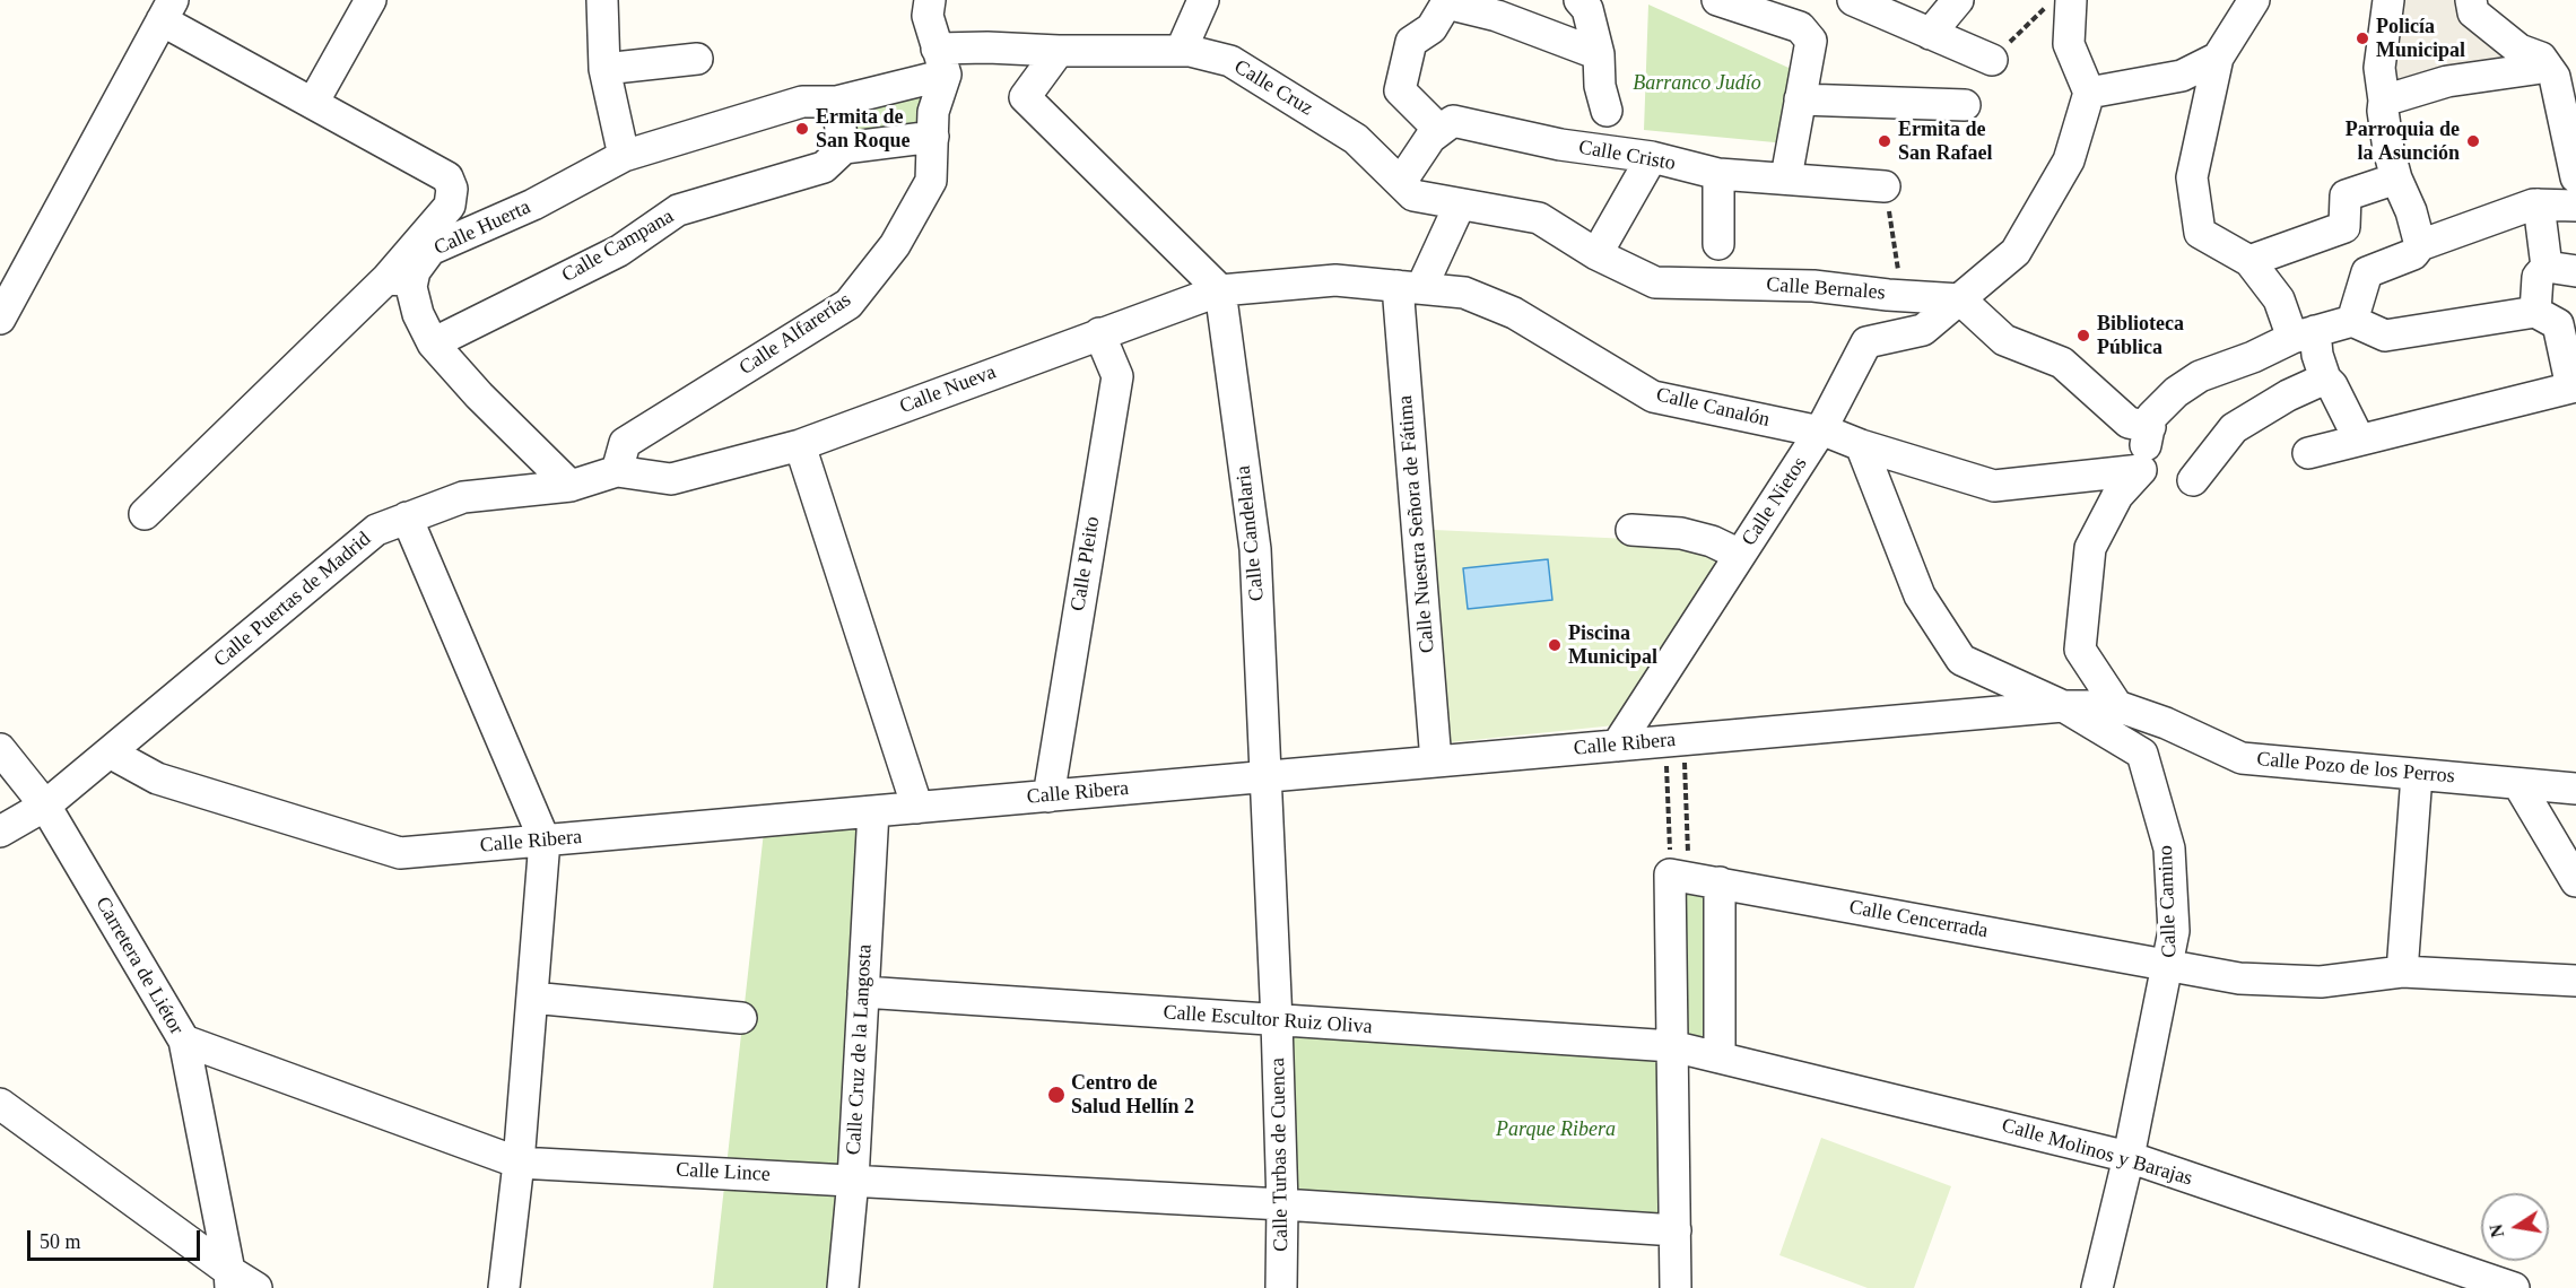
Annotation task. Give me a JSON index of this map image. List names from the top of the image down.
{
  "streets": {
    "street": [
      "Calle Cruz",
      "Calle Cristo",
      "Calle Huerta",
      "Calle Campana",
      "Calle Bernales",
      "Calle Alfarerías",
      "Calle Nueva",
      "Calle Canalón",
      "Calle Nietos",
      "Calle Nuestra Señora de Fátima",
      "Calle Candelaria",
      "Calle Pleito",
      "Calle Puertas de Madrid",
      "Calle Ribera",
      "Calle Pozo de los Perros",
      "Calle Camino",
      "Calle Cencerrada",
      "Carretera de Liétor",
      "Calle Escultor Ruiz Oliva",
      "Calle Cruz de la Langosta",
      "Calle Molinos y Barajas",
      "Calle Turbas de Cuenca",
      "Calle Lince"
    ]
  },
  "crossings": [
    ["Calle Cruz", "Calle Huerta"],
    ["Calle Cruz", "Calle Bernales"],
    ["Calle Cruz", "Calle Alfarerías"],
    ["Calle Bernales", "Calle Nietos"],
    ["Calle Alfarerías", "Calle Puertas de Madrid"],
    ["Calle Nueva", "Calle Canalón"],
    ["Calle Nueva", "Calle Candelaria"],
    ["Calle Nueva", "Calle Pleito"],
    ["Calle Nueva", "Calle Puertas de Madrid"],
    ["Calle Canalón", "Calle Nietos"],
    ["Calle Canalón", "Calle Nuestra Señora de Fátima"],
    ["Calle Canalón", "Calle Candelaria"],
    ["Calle Canalón", "Calle Camino"],
    ["Calle Nietos", "Calle Ribera"],
    ["Calle Nuestra Señora de Fátima", "Calle Ribera"],
    ["Calle Candelaria", "Calle Ribera"],
    ["Calle Candelaria", "Calle Turbas de Cuenca"],
    ["Calle Pleito", "Calle Ribera"],
    ["Calle Puertas de Madrid", "Calle Ribera"],
    ["Calle Puertas de Madrid", "Carretera de Liétor"],
    ["Calle Ribera", "Calle Pozo de los Perros"],
    ["Calle Ribera", "Calle Camino"],
    ["Calle Ribera", "Calle Cruz de la Langosta"],
    ["Calle Ribera", "Calle Turbas de Cuenca"],
    ["Calle Pozo de los Perros", "Calle Camino"],
    ["Calle Camino", "Calle Cencerrada"],
    ["Carretera de Liétor", "Calle Lince"],
    ["Calle Escultor Ruiz Oliva", "Calle Cruz de la Langosta"],
    ["Calle Escultor Ruiz Oliva", "Calle Molinos y Barajas"],
    ["Calle Escultor Ruiz Oliva", "Calle Turbas de Cuenca"],
    ["Calle Cruz de la Langosta", "Calle Lince"],
    ["Calle Turbas de Cuenca", "Calle Lince"]
  ],
  "parks": ["Barranco Judío", "Parque Ribera"],
  "places": [
    "Policía Municipal",
    "Ermita de San Roque",
    "Ermita de San Rafael",
    "Parroquia de la Asunción",
    "Biblioteca Pública",
    "Piscina Municipal",
    "Centro de Salud Hellín 2"
  ],
  "scale_bar": "50 m",
  "north": "left"
}
